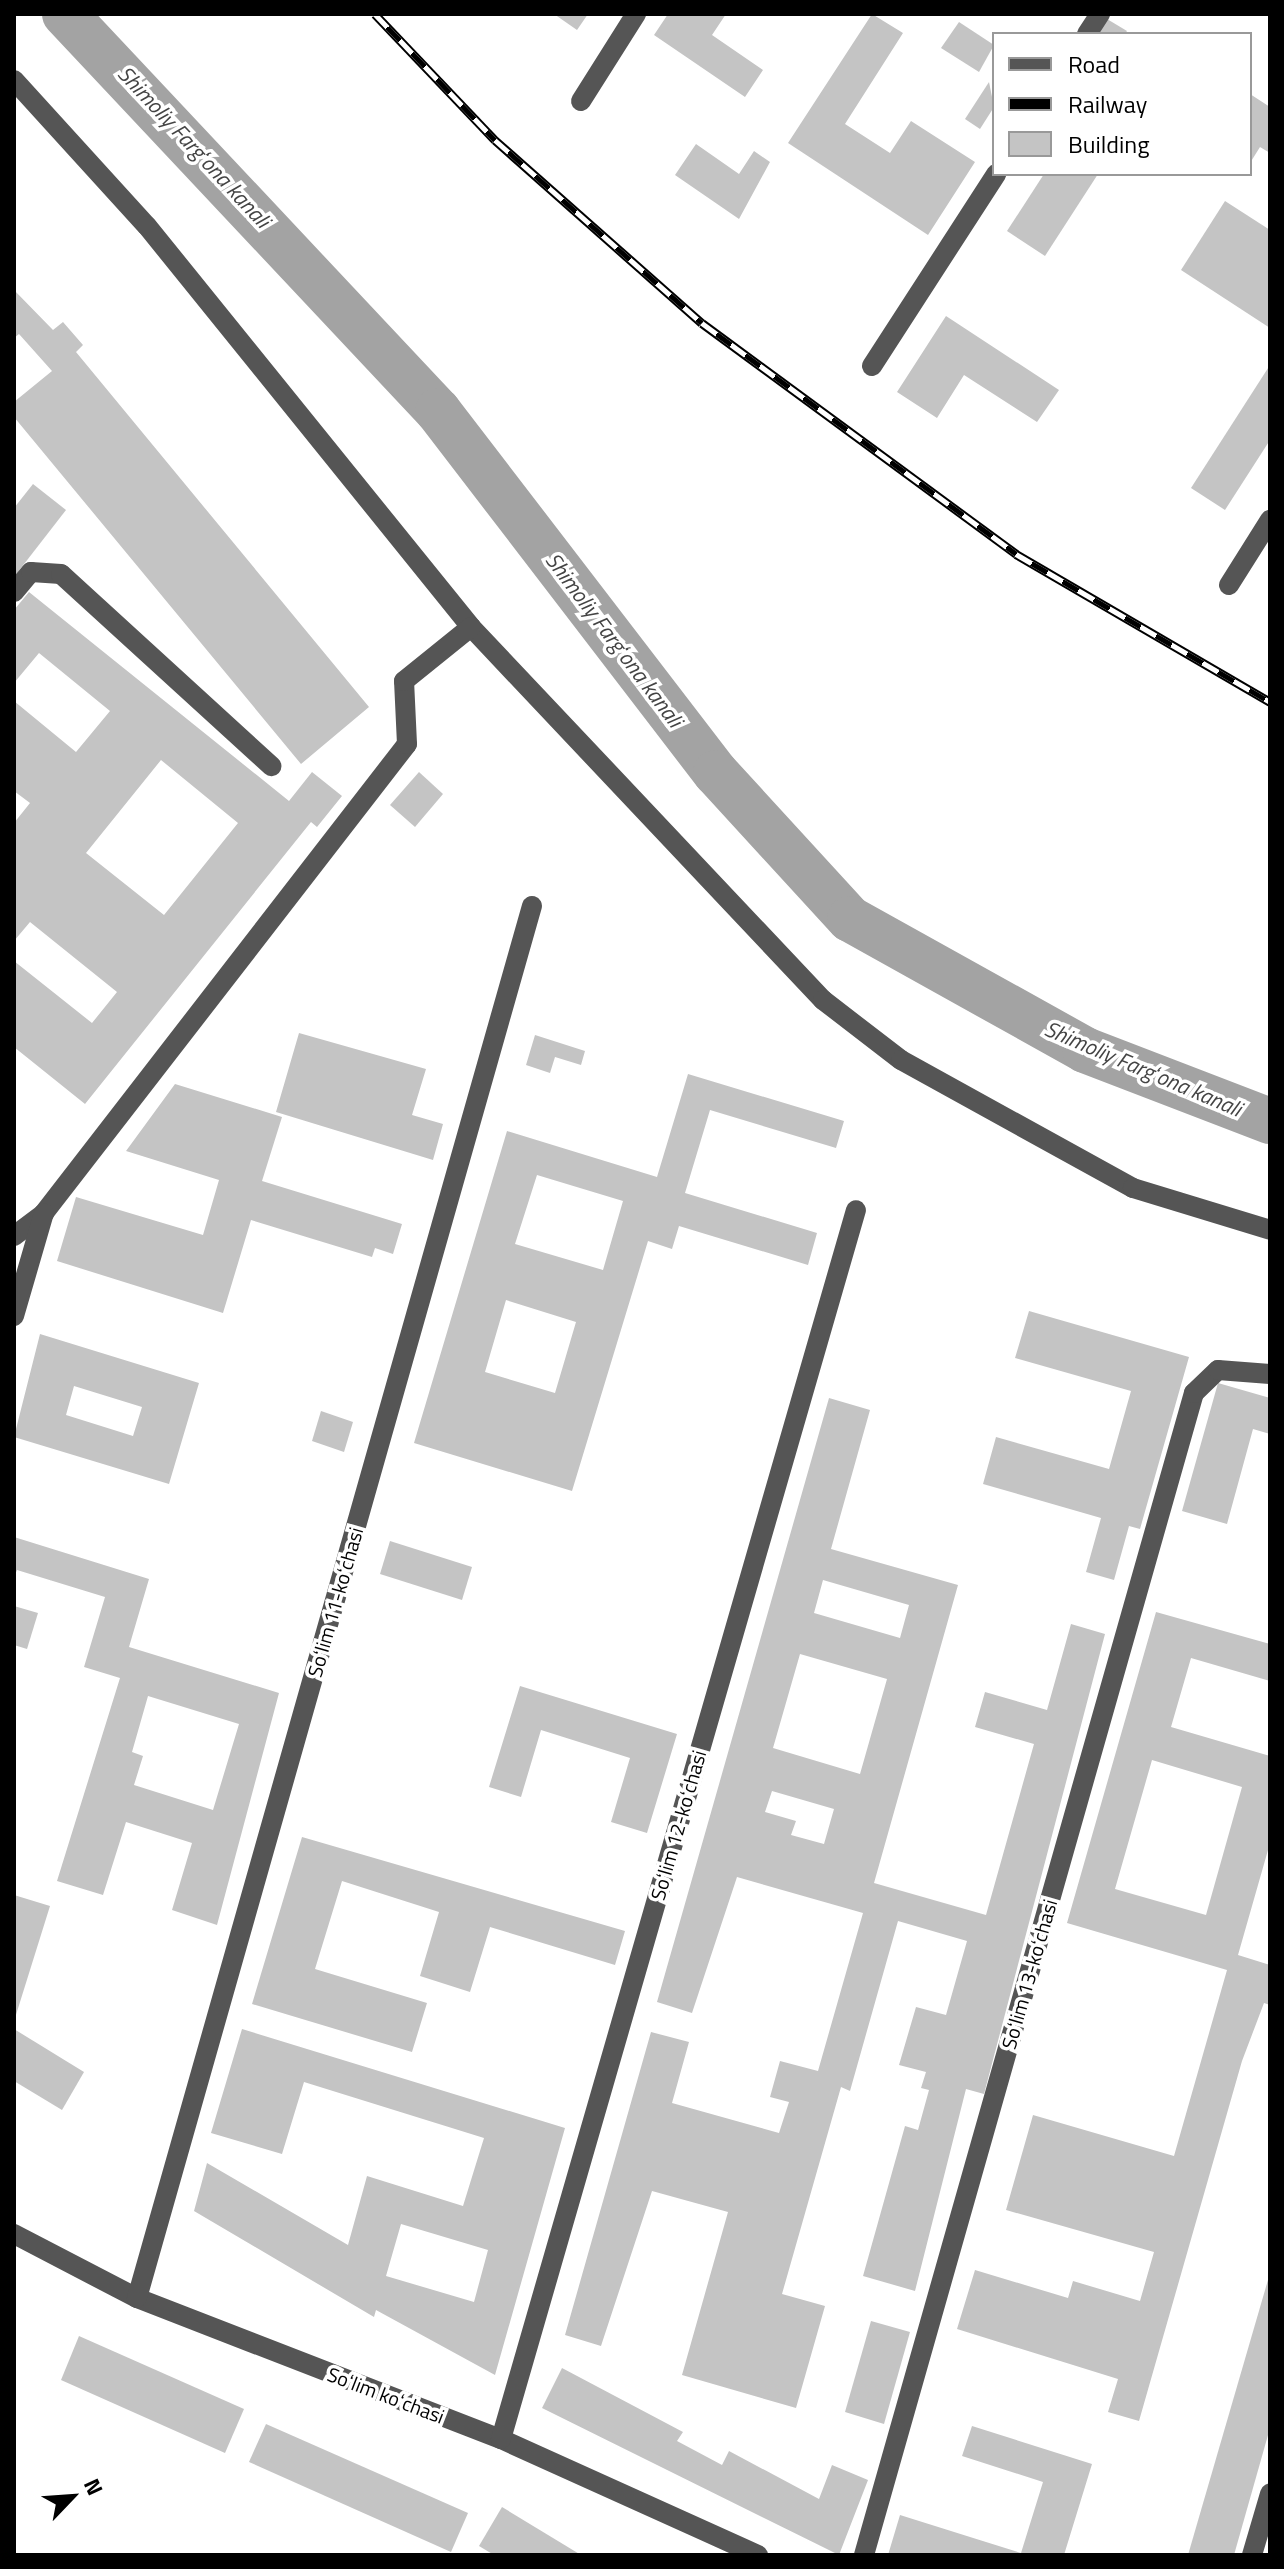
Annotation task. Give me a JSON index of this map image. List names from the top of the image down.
{
  "streets": {
    "street": [
      "Soʻlim 11-koʻchasi",
      "Soʻlim 12-koʻchasi",
      "Soʻlim 13-koʻchasi",
      "Soʻlim koʻchasi"
    ]
  },
  "crossings": [
    ["Soʻlim 11-koʻchasi", "Soʻlim koʻchasi"],
    ["Soʻlim 12-koʻchasi", "Soʻlim koʻchasi"]
  ],
  "water": ["Shimoliy Fargʻona kanali"],
  "legend": ["Road", "Railway", "Building"],
  "north": "top right"
}
